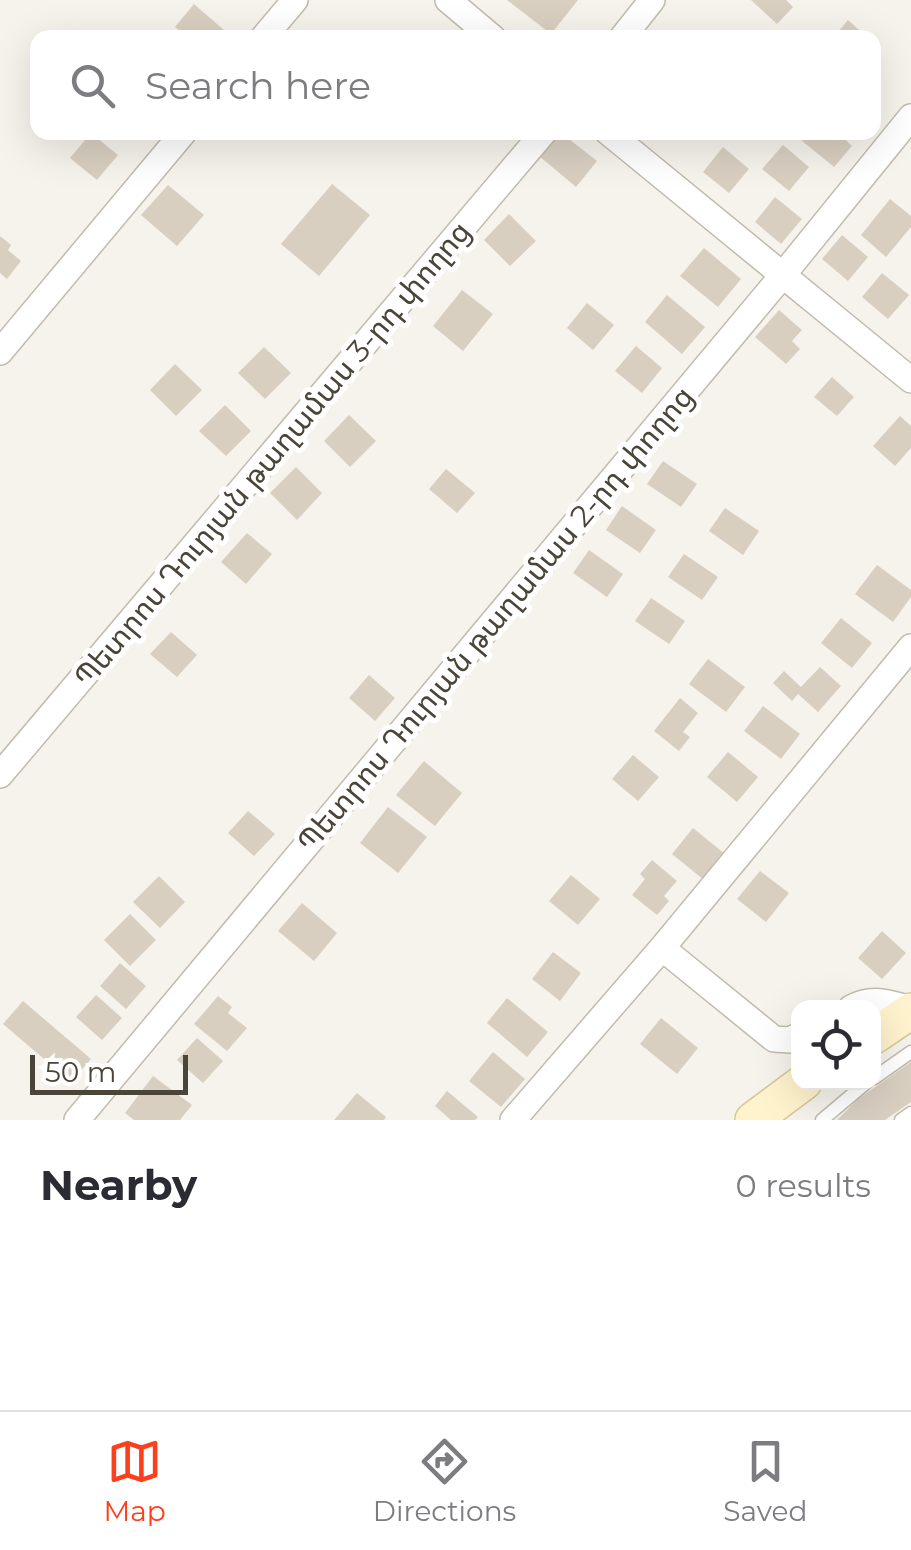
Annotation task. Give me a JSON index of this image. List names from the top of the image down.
{
  "streets": {
    "street": ["Պետրոս Դուրյան թաղամաս 3-րդ փողոց", "Պետրոս Դուրյան թաղամաս 2-րդ փողոց"]
  },
  "scale_bar": "50 m",
  "page": {
    "search": "Search here",
    "scale": "50 m",
    "heading": ["Nearby", "0 results"],
    "nav": ["Map", "Directions", "Saved"]
  }
}
